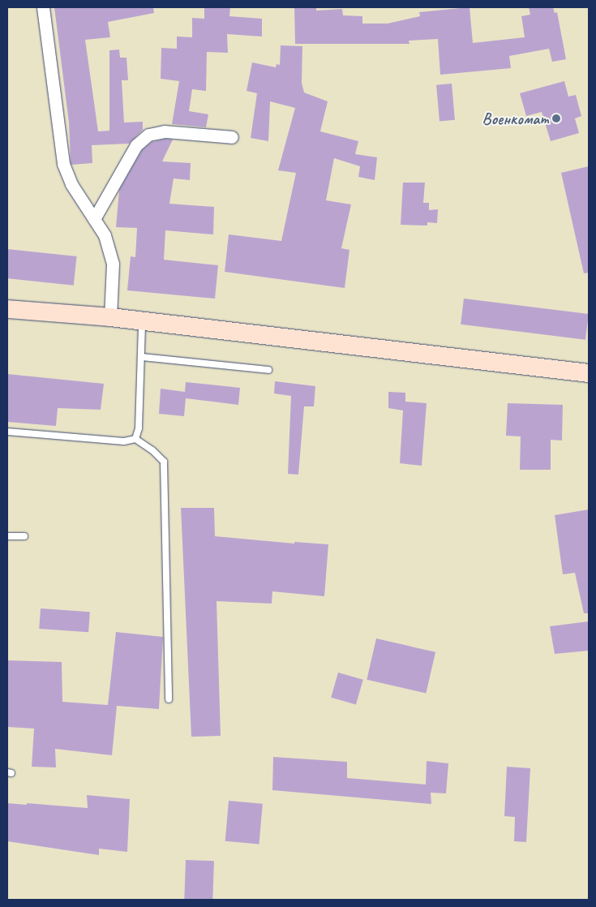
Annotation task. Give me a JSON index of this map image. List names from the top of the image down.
{
  "places": ["Военкомат"]
}
